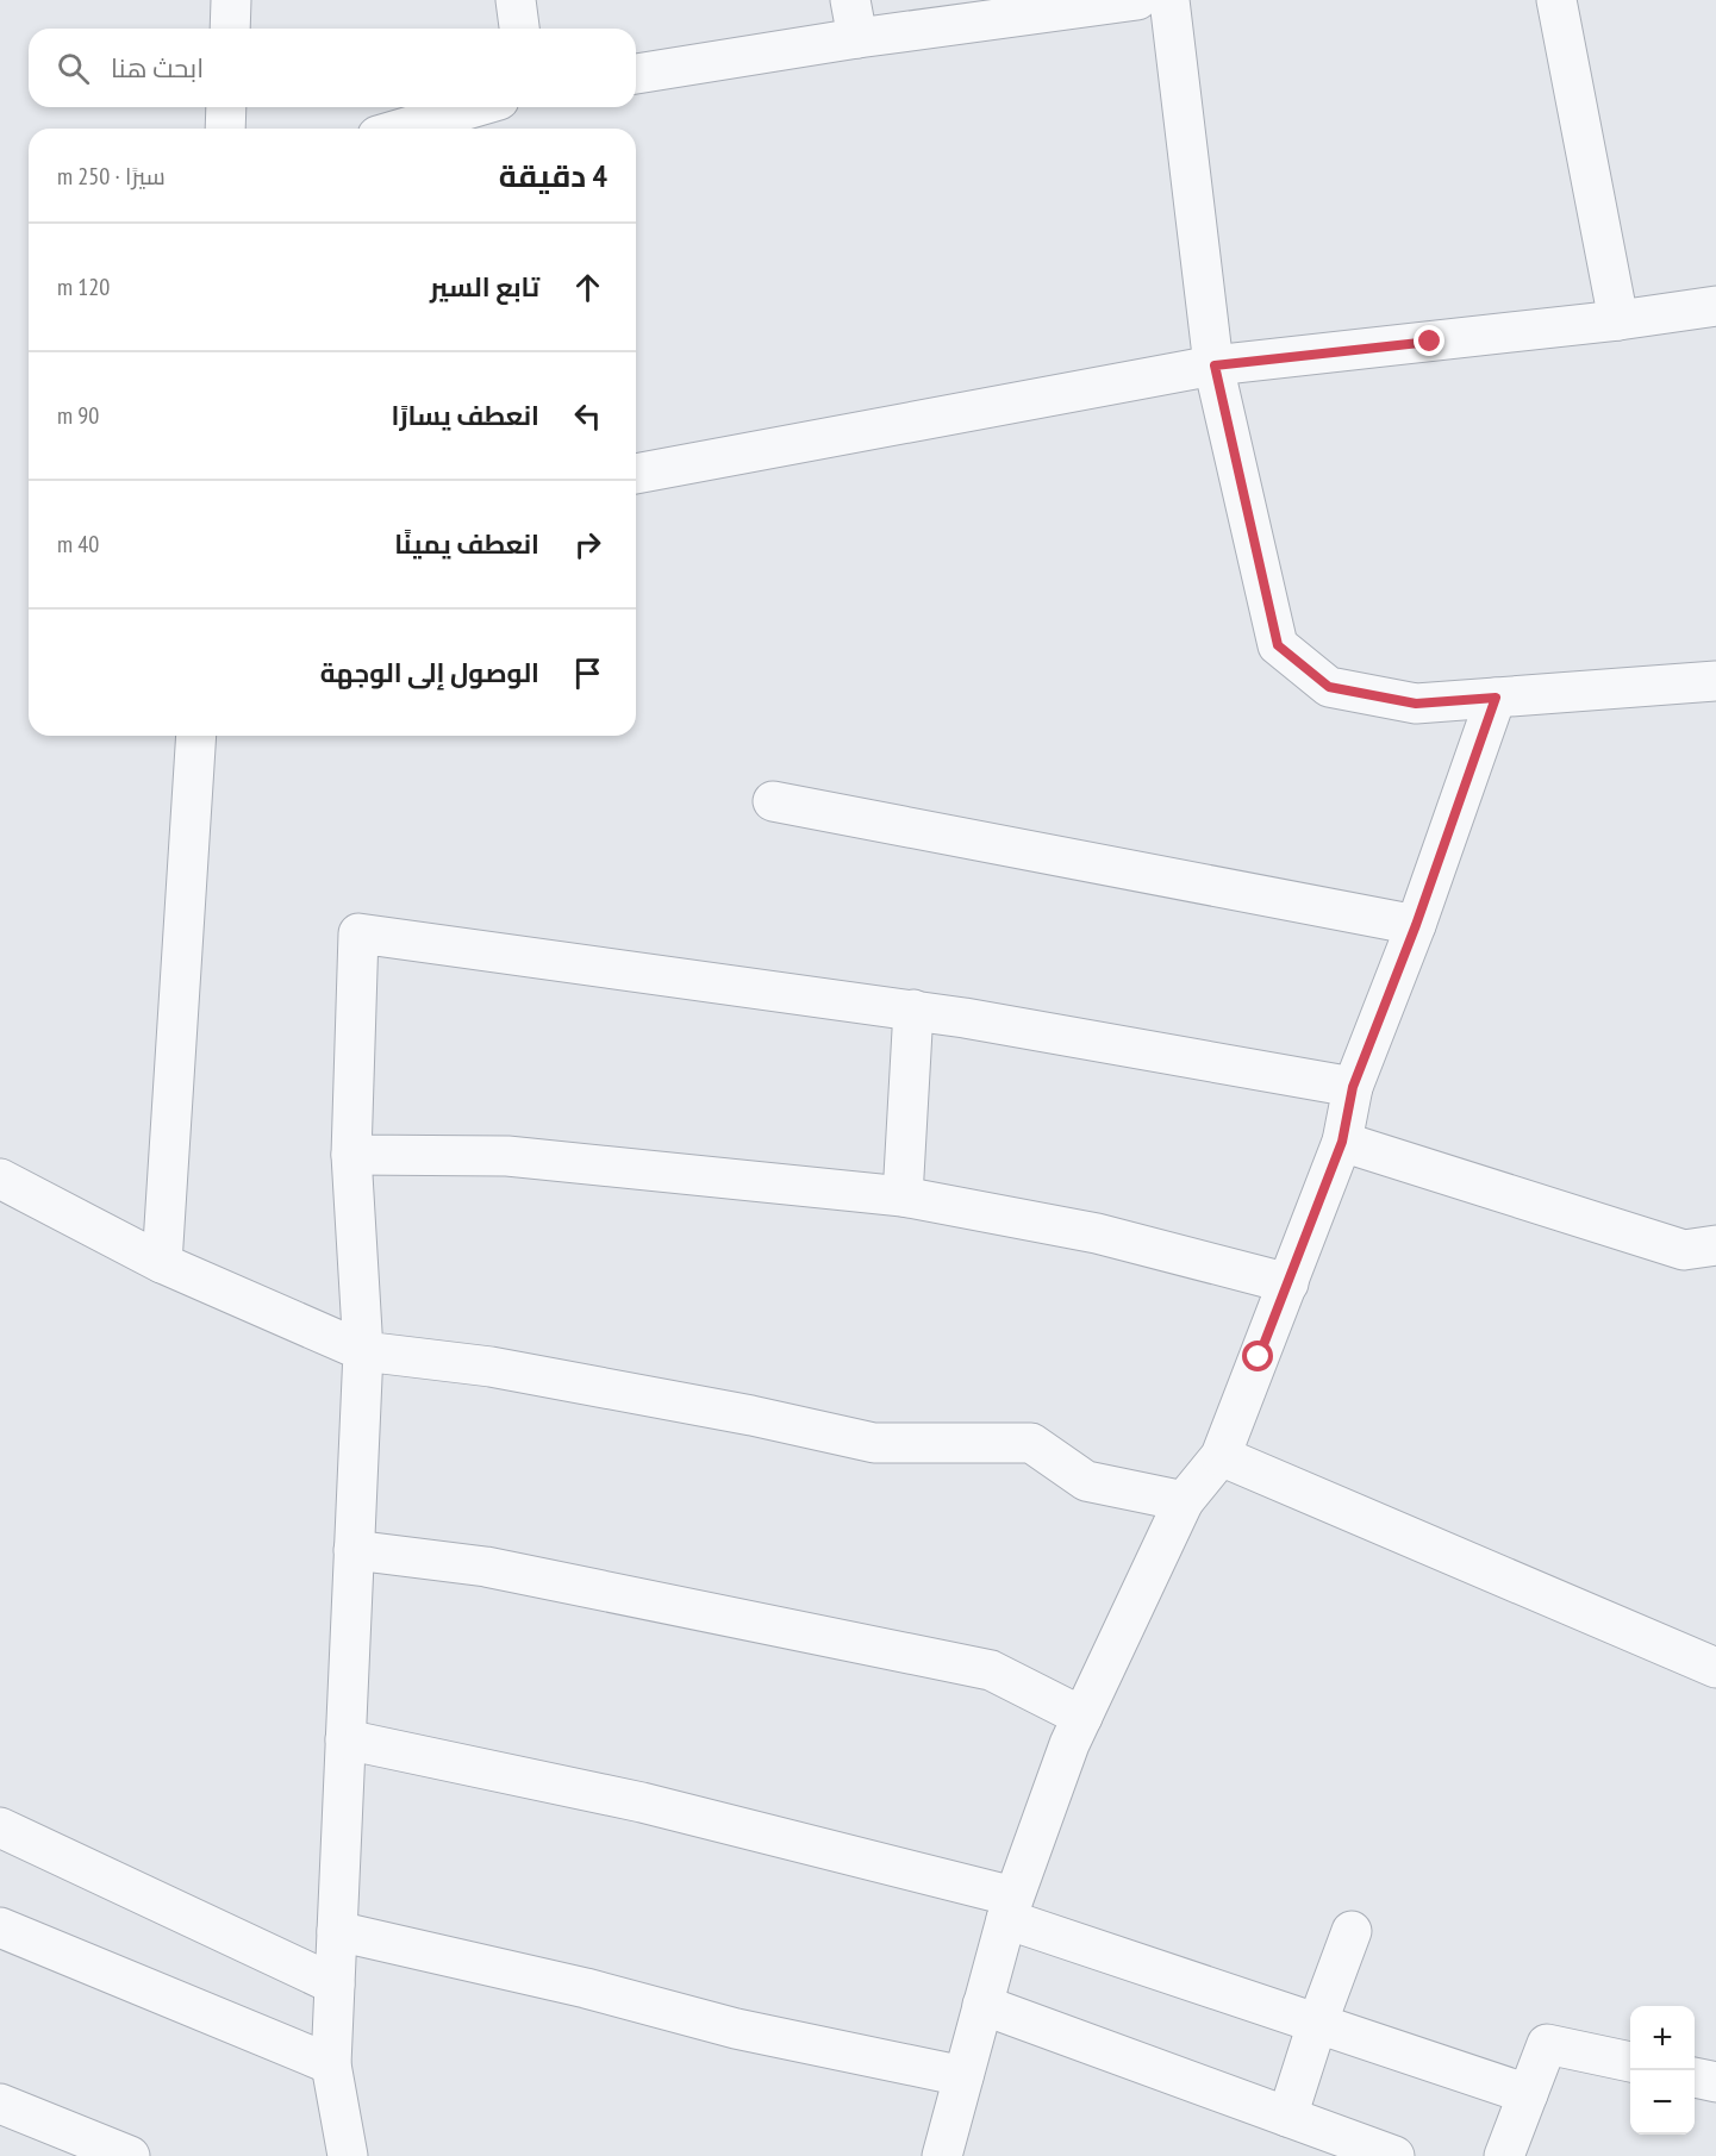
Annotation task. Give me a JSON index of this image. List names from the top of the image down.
{
  "page": {
    "search": "ابحث هنا",
    "heading": ["4 دقيقة", "سيرًا · 250 m"],
    "list": [
      ["تابع السير", "120 m"],
      ["انعطف يسارًا", "90 m"],
      ["انعطف يمينًا", "40 m"],
      "الوصول إلى الوجهة"
    ],
    "map_buttons": ["+", "−"]
  }
}
